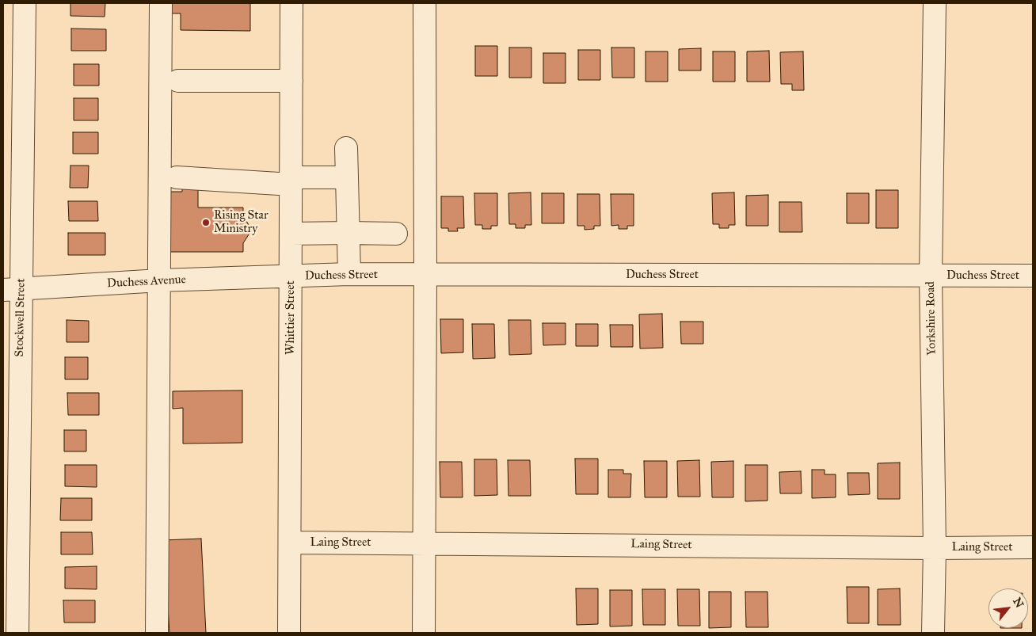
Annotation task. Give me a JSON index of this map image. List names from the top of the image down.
{
  "streets": {
    "street": [
      "Duchess Street",
      "Duchess Avenue",
      "Stockwell Street",
      "Whittier Street",
      "Yorkshire Road",
      "Laing Street"
    ]
  },
  "crossings": [
    ["Duchess Street", "Duchess Avenue"],
    ["Duchess Street", "Whittier Street"],
    ["Duchess Street", "Yorkshire Road"],
    ["Duchess Avenue", "Stockwell Street"],
    ["Duchess Avenue", "Whittier Street"],
    ["Whittier Street", "Laing Street"],
    ["Yorkshire Road", "Laing Street"]
  ],
  "places": ["Rising Star Ministry"],
  "north": "top right"
}
